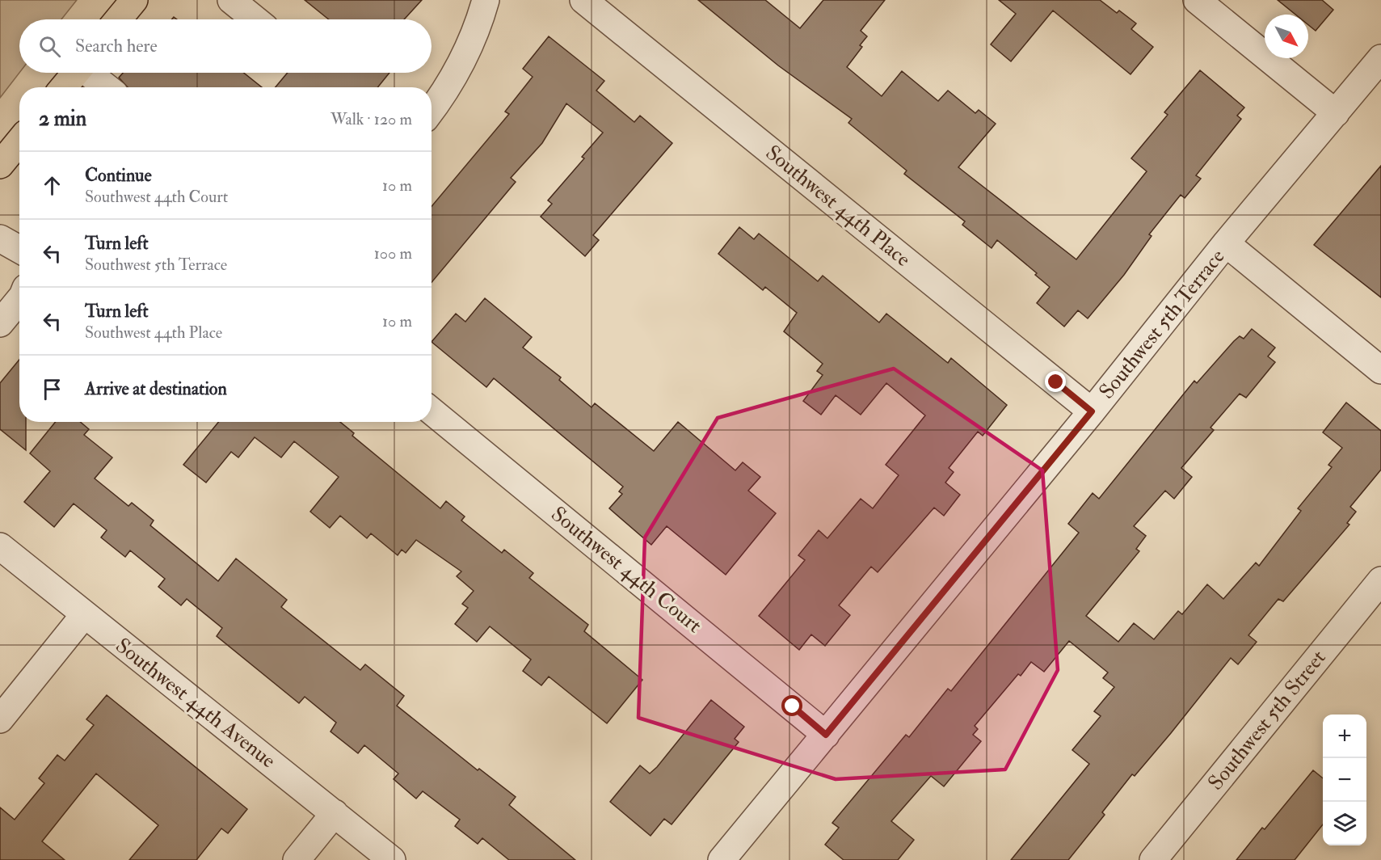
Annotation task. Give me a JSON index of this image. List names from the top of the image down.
{
  "streets": {
    "street": [
      "Southwest 44th Place",
      "Southwest 5th Terrace",
      "Southwest 44th Court",
      "Southwest 44th Avenue",
      "Southwest 5th Street"
    ]
  },
  "crossings": [
    ["Southwest 44th Place", "Southwest 5th Terrace"],
    ["Southwest 5th Terrace", "Southwest 44th Court"]
  ],
  "north": "bottom right",
  "page": {
    "search": "Search here",
    "heading": ["2 min", "Walk · 120 m"],
    "list": [
      ["Continue", "Southwest 44th Court", "10 m"],
      ["Turn left", "Southwest 5th Terrace", "100 m"],
      ["Turn left", "Southwest 44th Place", "10 m"],
      "Arrive at destination"
    ],
    "map_buttons": ["+", "−"]
  }
}
